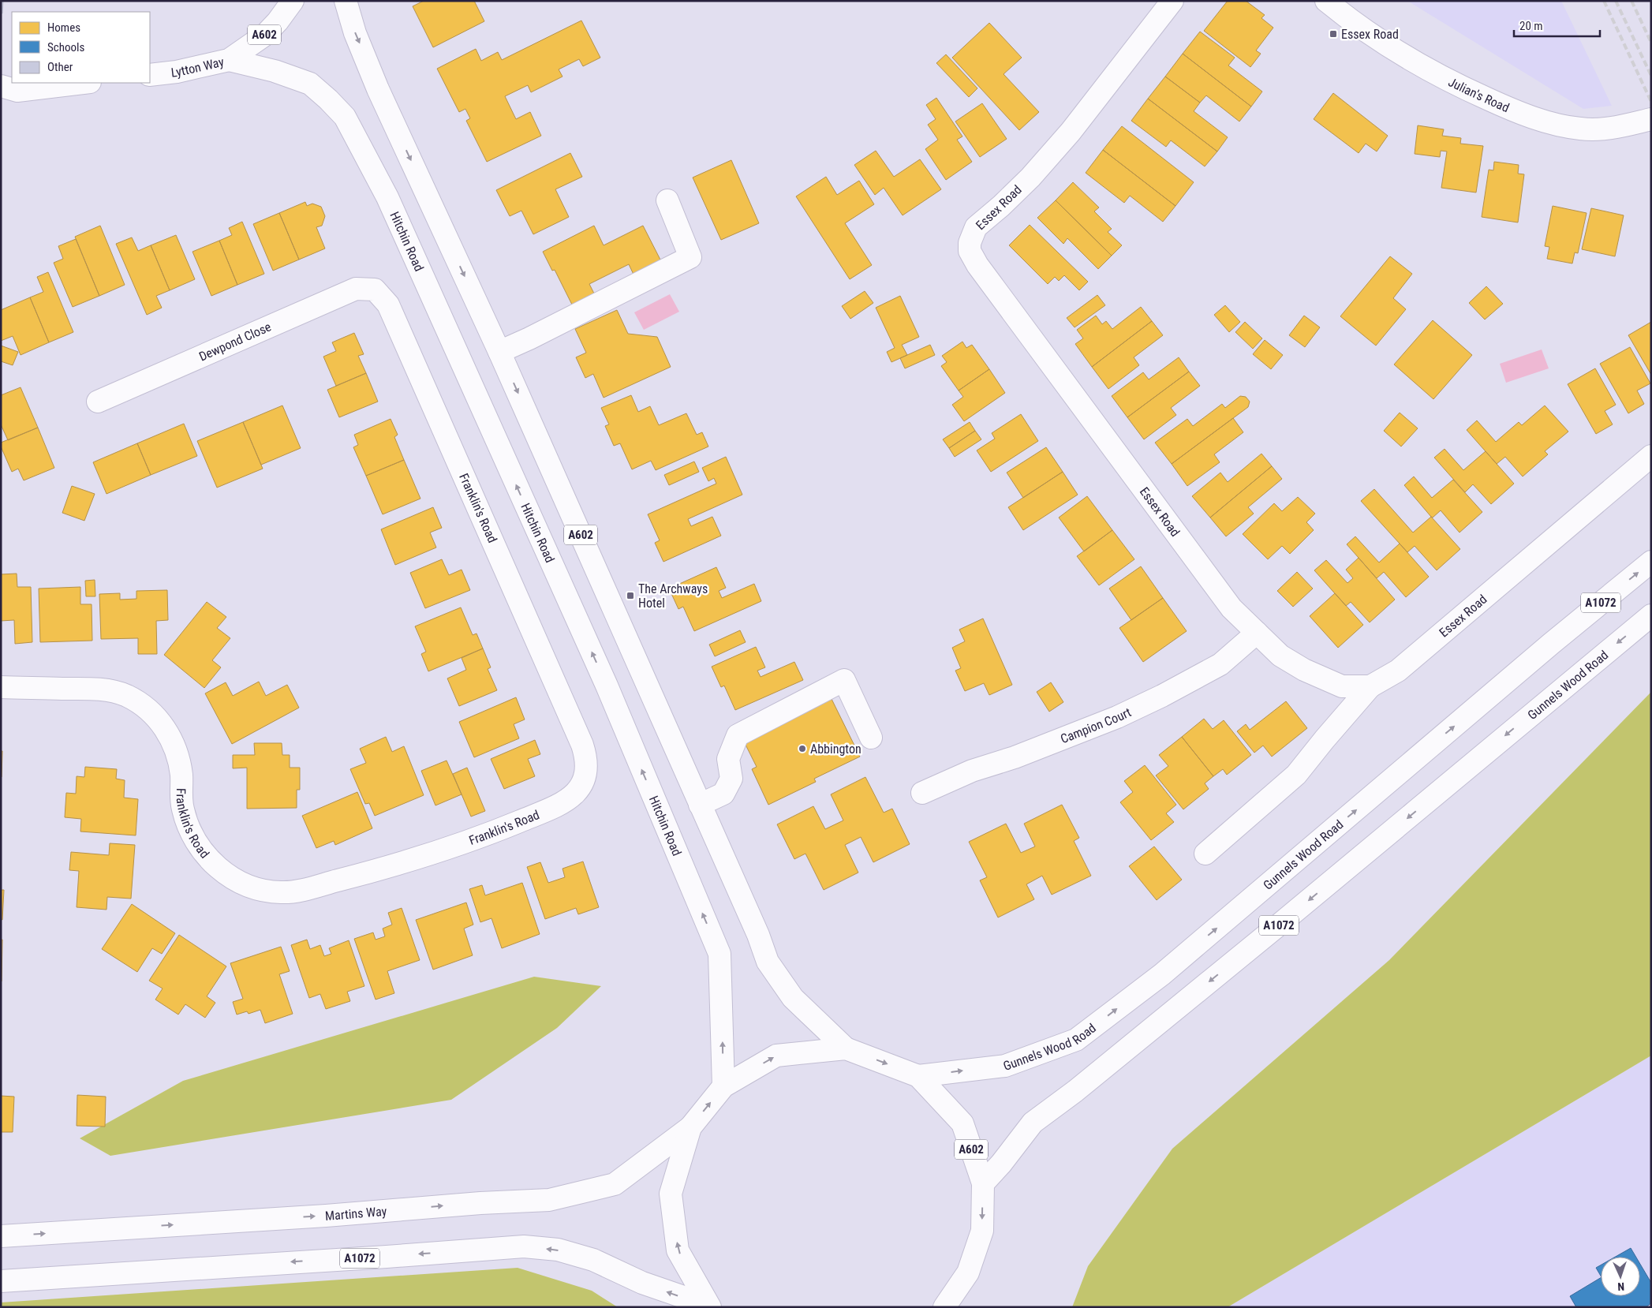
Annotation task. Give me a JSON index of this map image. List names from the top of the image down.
{
  "streets": {
    "main road": [
      "A602",
      "Lytton Way",
      "Julian's Road",
      "Essex Road",
      "Hitchin Road",
      "Dewpond Close",
      "Franklin's Road",
      "A1072",
      "Gunnels Wood Road",
      "Campion Court",
      "Martins Way"
    ]
  },
  "crossings": [
    ["A602", "Hitchin Road"],
    ["A602", "A1072"],
    ["A602", "Gunnels Wood Road"],
    ["A602", "Martins Way"],
    ["Lytton Way", "Hitchin Road"],
    ["Essex Road", "Campion Court"],
    ["Dewpond Close", "Franklin's Road"]
  ],
  "places": {
    "transit": ["Essex Road", "The Archways Hotel"],
    "other": ["Abbington"]
  },
  "legend": ["Homes", "Schools", "Other"],
  "scale_bar": "20 m",
  "north": "bottom"
}
